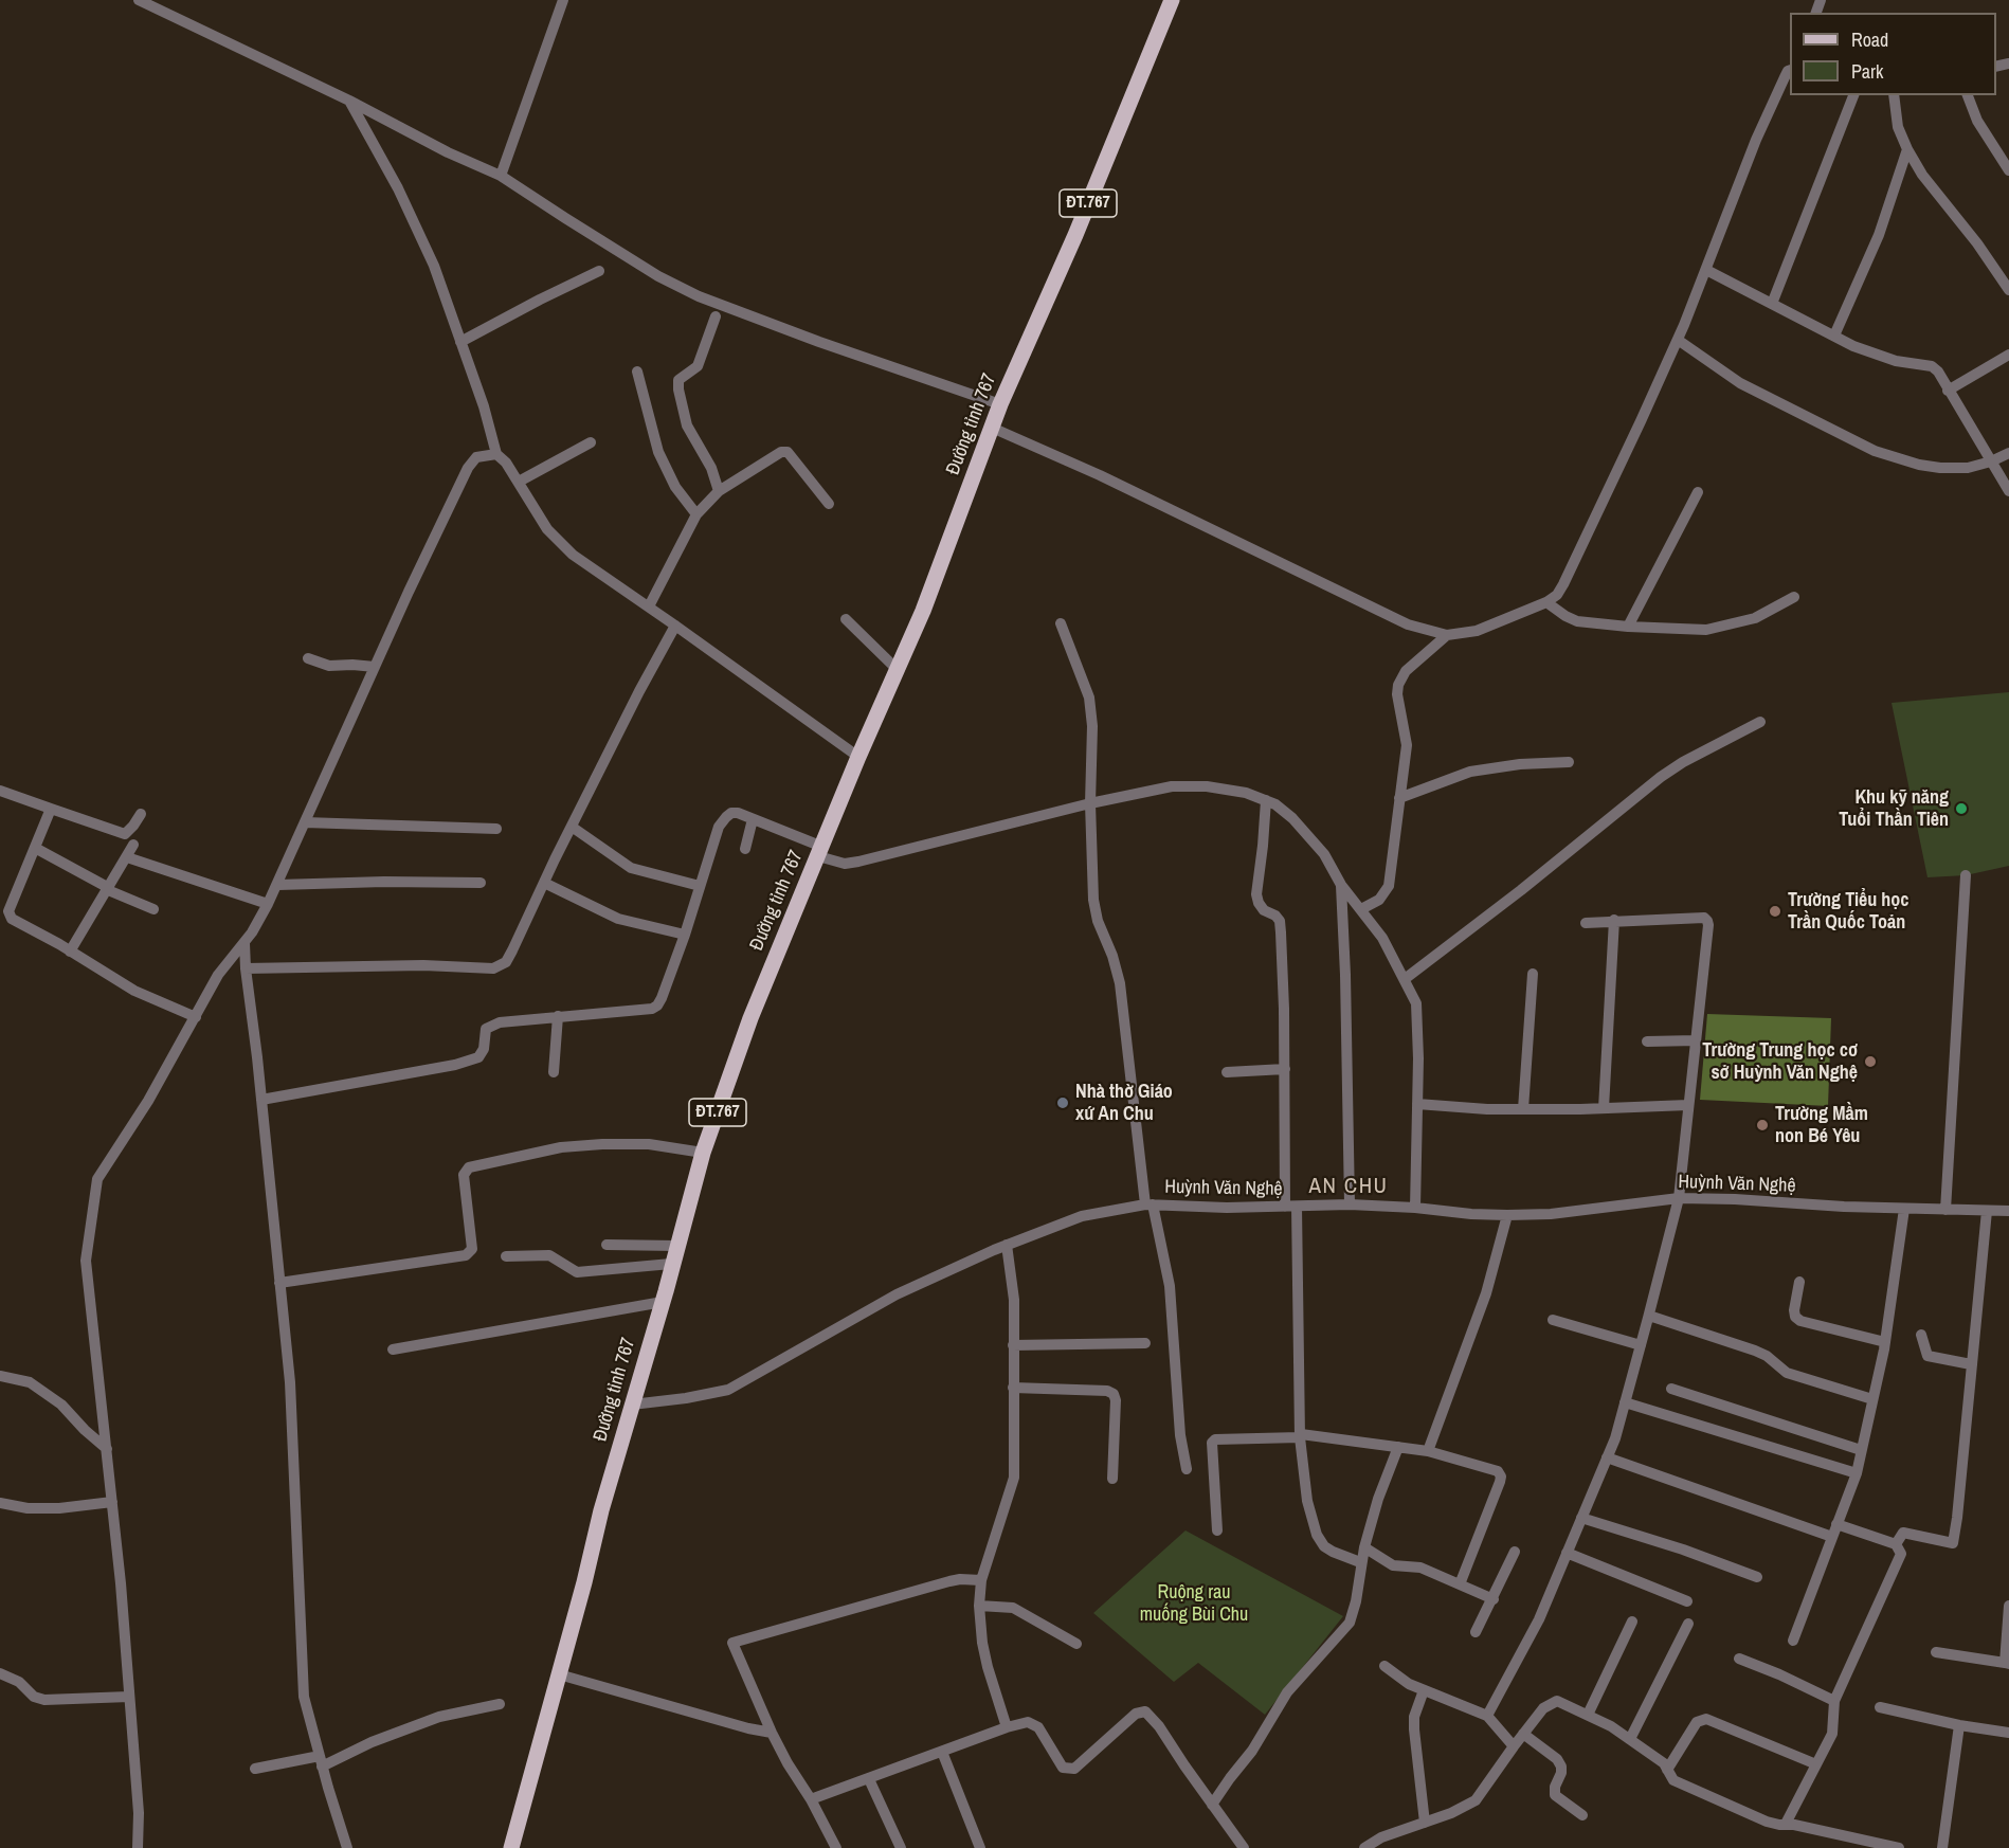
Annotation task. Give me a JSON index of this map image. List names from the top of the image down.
{
  "streets": {
    "main road": ["ĐT.767", "Đường tỉnh 767"],
    "street": ["Huỳnh Văn Nghệ"]
  },
  "crossings": [
    ["Đường tỉnh 767", "Huỳnh Văn Nghệ"]
  ],
  "districts": ["AN CHU"],
  "parks": ["Ruộng rau muống Bùi Chu"],
  "places": [
    "Khu kỹ năng Tuổi Thần Tiên",
    "Trường Tiểu học Trần Quốc Toản",
    "Trường Trung học cơ sở Huỳnh Văn Nghệ",
    "Nhà thờ Giáo xứ An Chu",
    "Trường Mầm non Bé Yêu"
  ],
  "legend": ["Road", "Park"]
}
